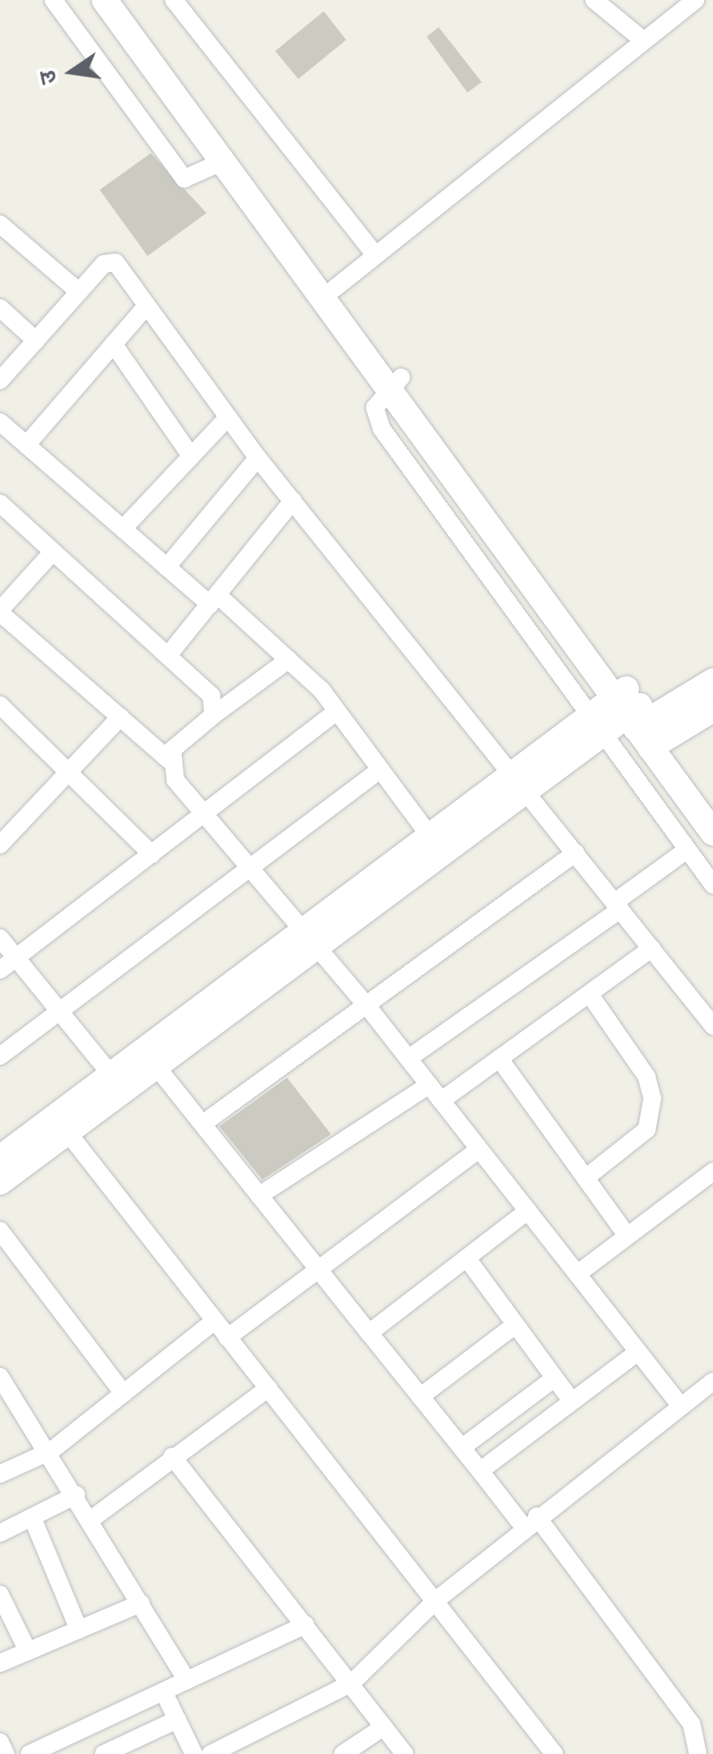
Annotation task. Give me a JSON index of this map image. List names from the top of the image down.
{
  "north": "left"
}
